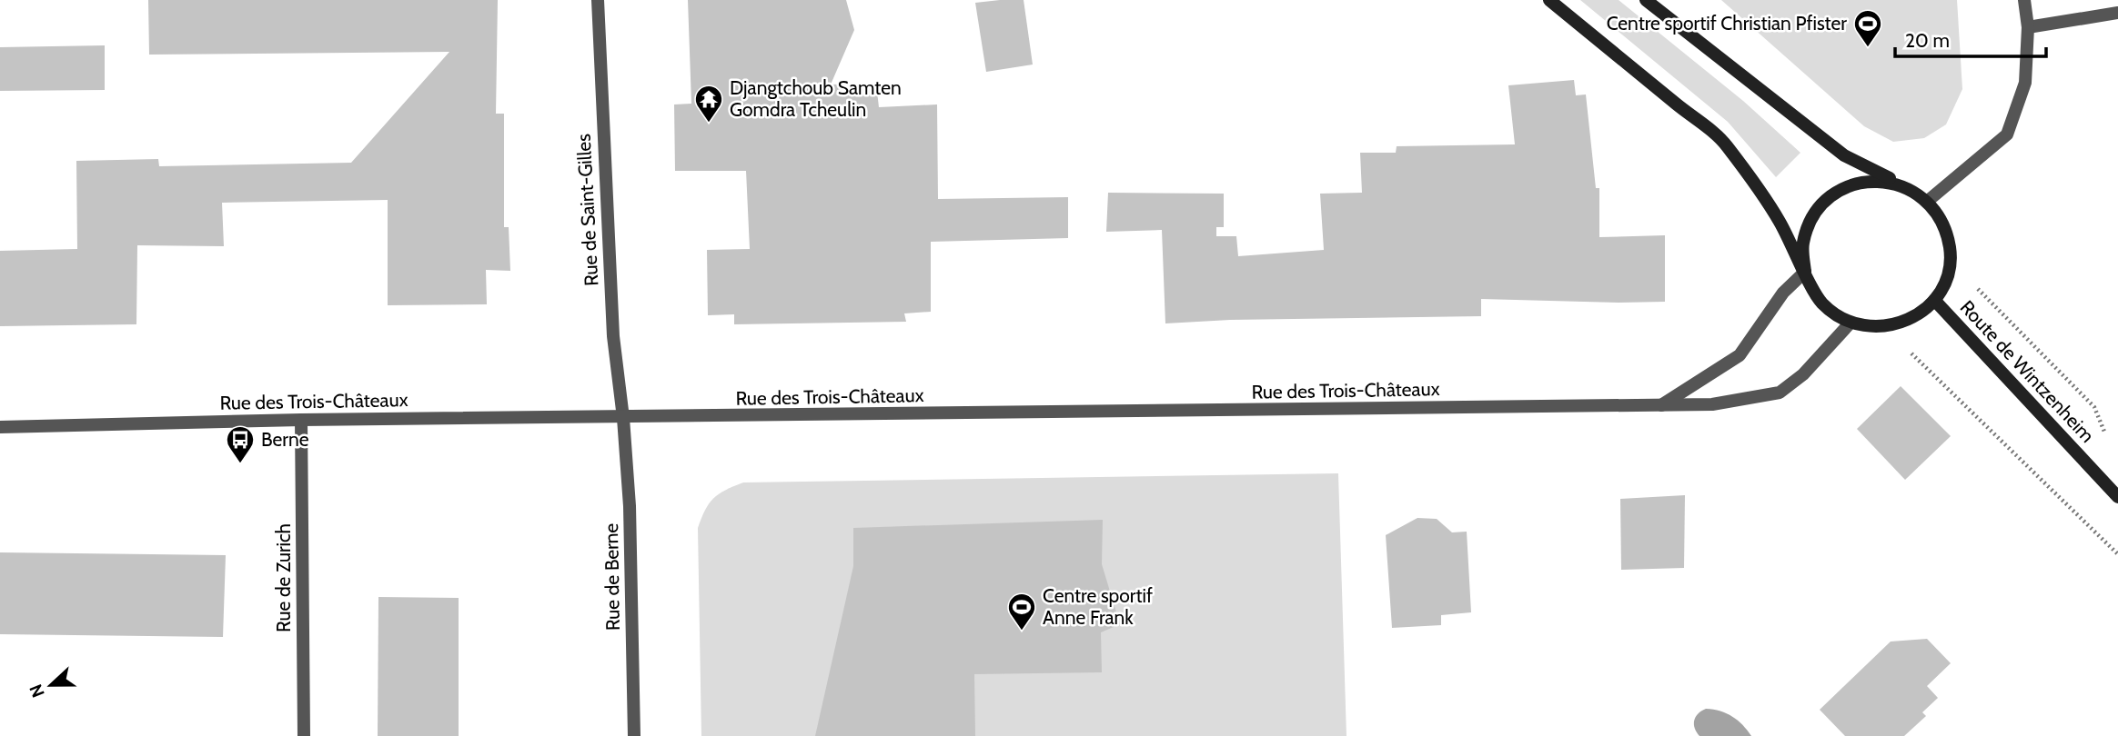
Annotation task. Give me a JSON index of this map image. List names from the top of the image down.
{
  "streets": {
    "main road": ["Route de Wintzenheim"],
    "street": [
      "Rue de Saint-Gilles",
      "Rue des Trois-Châteaux",
      "Rue de Berne",
      "Rue de Zurich"
    ]
  },
  "crossings": [
    ["Rue de Saint-Gilles", "Rue des Trois-Châteaux"],
    ["Rue de Saint-Gilles", "Rue de Berne"],
    ["Route de Wintzenheim", "Rue des Trois-Châteaux"],
    ["Rue des Trois-Châteaux", "Rue de Berne"],
    ["Rue des Trois-Châteaux", "Rue de Zurich"]
  ],
  "places": {
    "sports": ["Centre sportif Christian Pfister", "Centre sportif Anne Frank"],
    "temple": ["Djangtchoub Samten Gomdra Tcheulin"],
    "bus stop": ["Berne"]
  },
  "scale_bar": "20 m",
  "north": "left"
}
